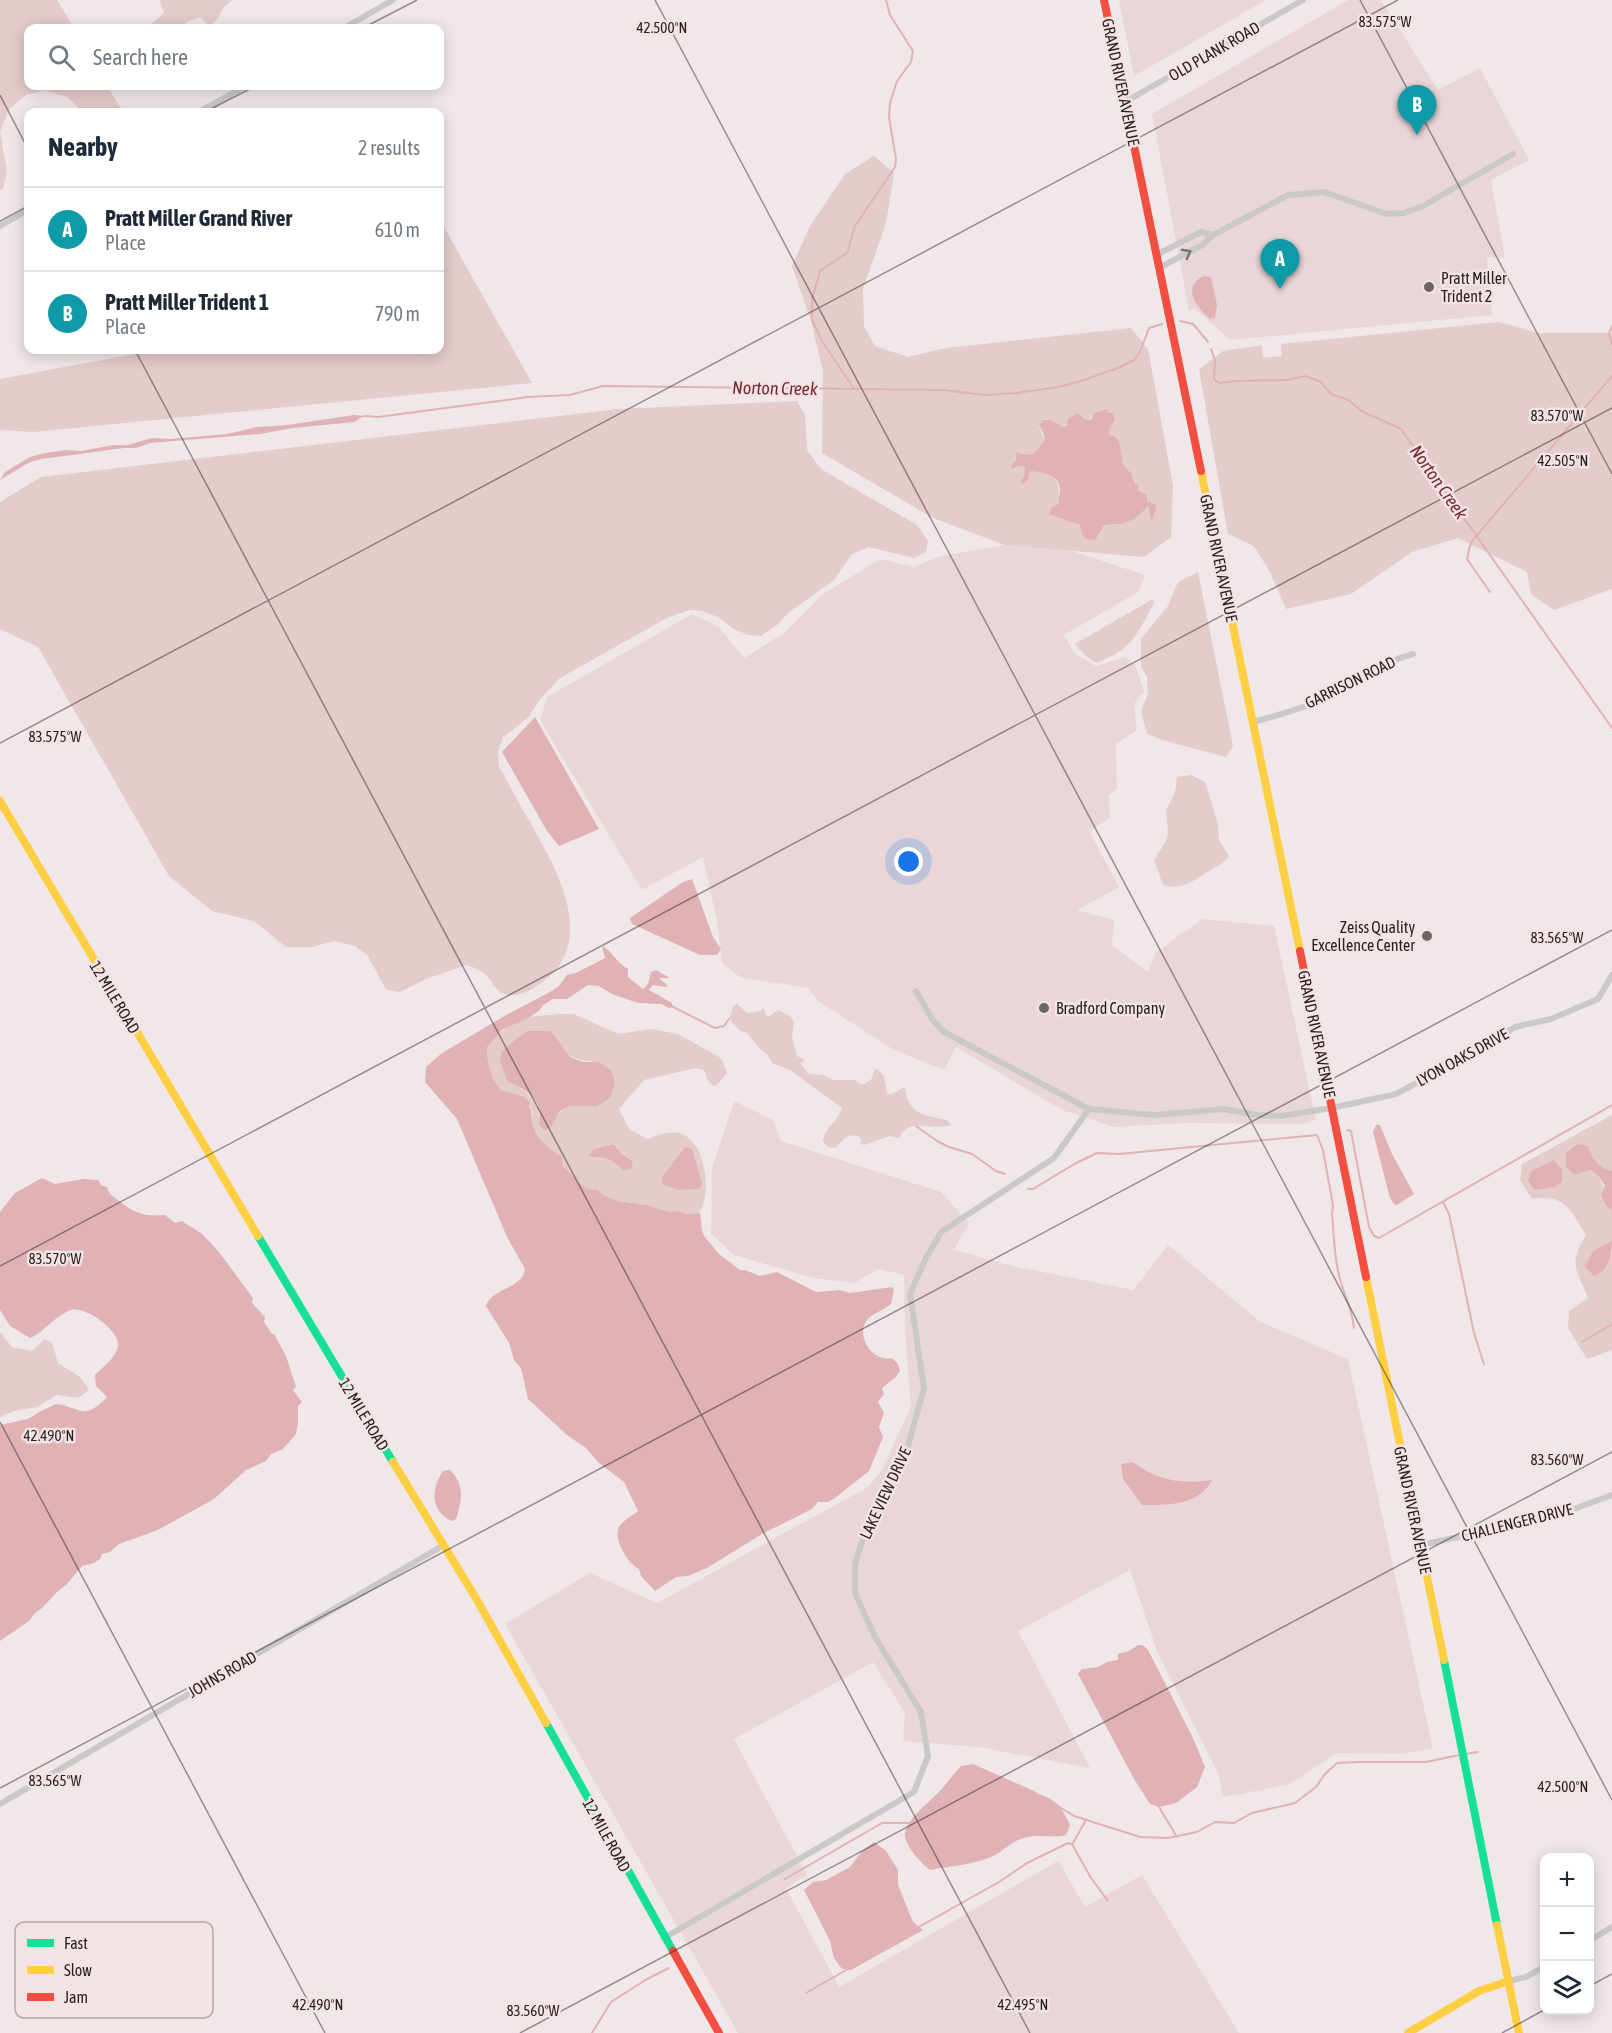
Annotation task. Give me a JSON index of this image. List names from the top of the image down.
{
  "streets": {
    "main road": ["GRAND RIVER AVENUE", "12 MILE ROAD"],
    "street": [
      "OLD PLANK ROAD",
      "GARRISON ROAD",
      "LYON OAKS DRIVE",
      "LAKE VIEW DRIVE",
      "CHALLENGER DRIVE",
      "JOHNS ROAD"
    ]
  },
  "crossings": [
    ["OLD PLANK ROAD", "GRAND RIVER AVENUE"],
    ["GRAND RIVER AVENUE", "GARRISON ROAD"],
    ["GRAND RIVER AVENUE", "LYON OAKS DRIVE"],
    ["GRAND RIVER AVENUE", "CHALLENGER DRIVE"],
    ["12 MILE ROAD", "LAKE VIEW DRIVE"],
    ["12 MILE ROAD", "JOHNS ROAD"],
    ["LYON OAKS DRIVE", "LAKE VIEW DRIVE"]
  ],
  "water": ["Norton Creek"],
  "places": ["Pratt Miller Trident 2", "Zeiss Quality Excellence Center", "Bradford Company"],
  "legend": ["Fast", "Slow", "Jam"],
  "page": {
    "search": "Search here",
    "pins": ["B", "A"],
    "heading": ["Nearby", "2 results"],
    "list": [
      {
        "mark": "A",
        "name": "Pratt Miller Grand River",
        "note": "Place",
        "value": "610 m"
      },
      {
        "mark": "B",
        "name": "Pratt Miller Trident 1",
        "note": "Place",
        "value": "790 m"
      }
    ],
    "map_buttons": ["+", "−"]
  },
  "coordinates": [
    "83.575°W",
    "42.500°N",
    "83.570°W",
    "42.505°N",
    "83.565°W",
    "42.490°N",
    "83.560°W",
    "42.495°N"
  ]
}
